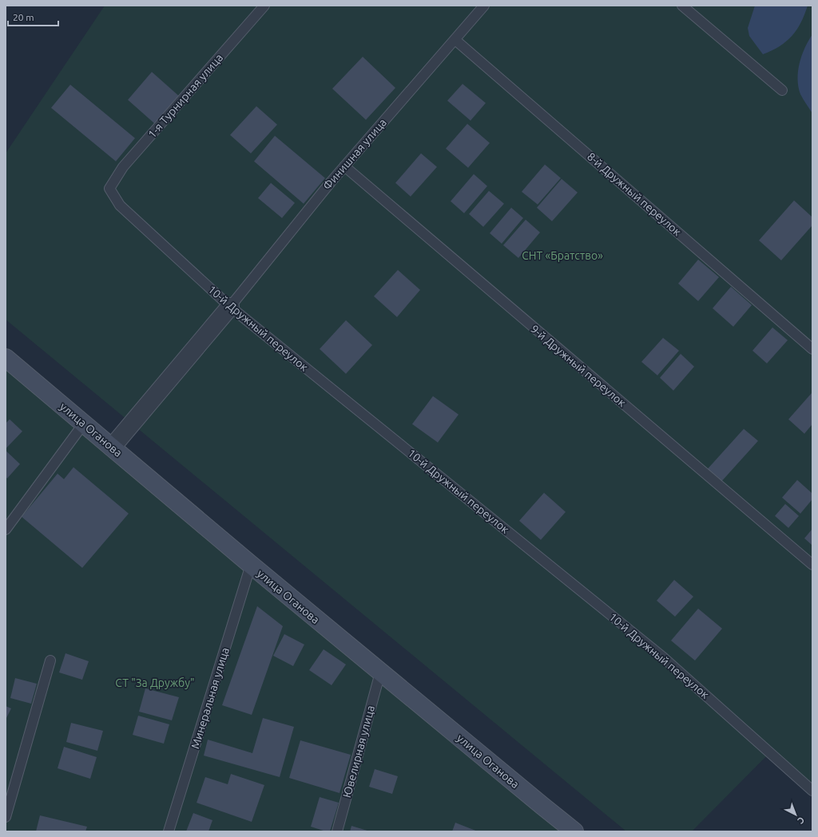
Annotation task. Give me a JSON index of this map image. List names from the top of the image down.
{
  "streets": {
    "main road": ["улица Оганова"],
    "lane": [
      "1-я Турнирная улица",
      "Финишная улица",
      "8-й Дружный переулок",
      "10-й Дружный переулок",
      "9-й Дружный переулок",
      "Минеральная улица",
      "Ювелирная улица"
    ]
  },
  "crossings": [
    ["1-я Турнирная улица", "10-й Дружный переулок"],
    ["Финишная улица", "8-й Дружный переулок"],
    ["Финишная улица", "10-й Дружный переулок"],
    ["Финишная улица", "9-й Дружный переулок"],
    ["улица Оганова", "Минеральная улица"],
    ["улица Оганова", "Ювелирная улица"]
  ],
  "parks": ["СНТ «Братство»", "СТ \"За Дружбу\""],
  "scale_bar": "20 m",
  "north": "bottom right"
}
